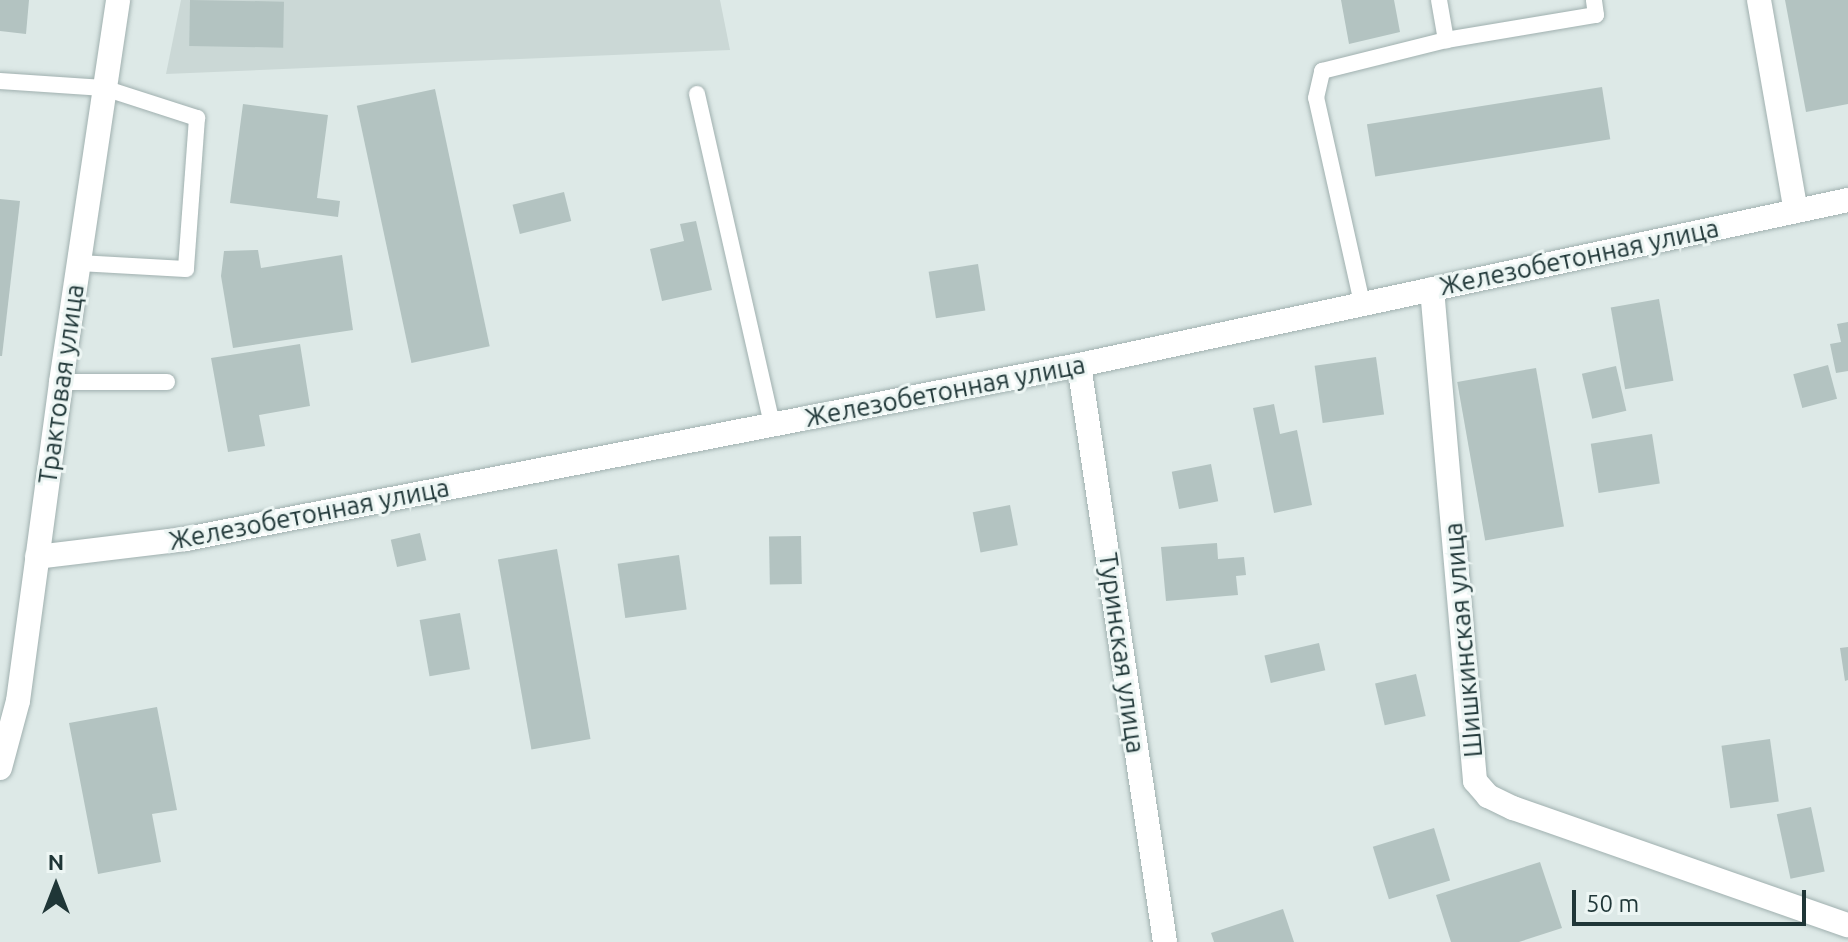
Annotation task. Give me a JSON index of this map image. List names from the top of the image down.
{
  "streets": {
    "street": [
      "Железобетонная улица",
      "Трактовая улица",
      "Шишкинская улица",
      "Туринская улица"
    ]
  },
  "crossings": [
    ["Железобетонная улица", "Трактовая улица"],
    ["Железобетонная улица", "Шишкинская улица"],
    ["Железобетонная улица", "Туринская улица"]
  ],
  "scale_bar": "50 m",
  "north": "top"
}
